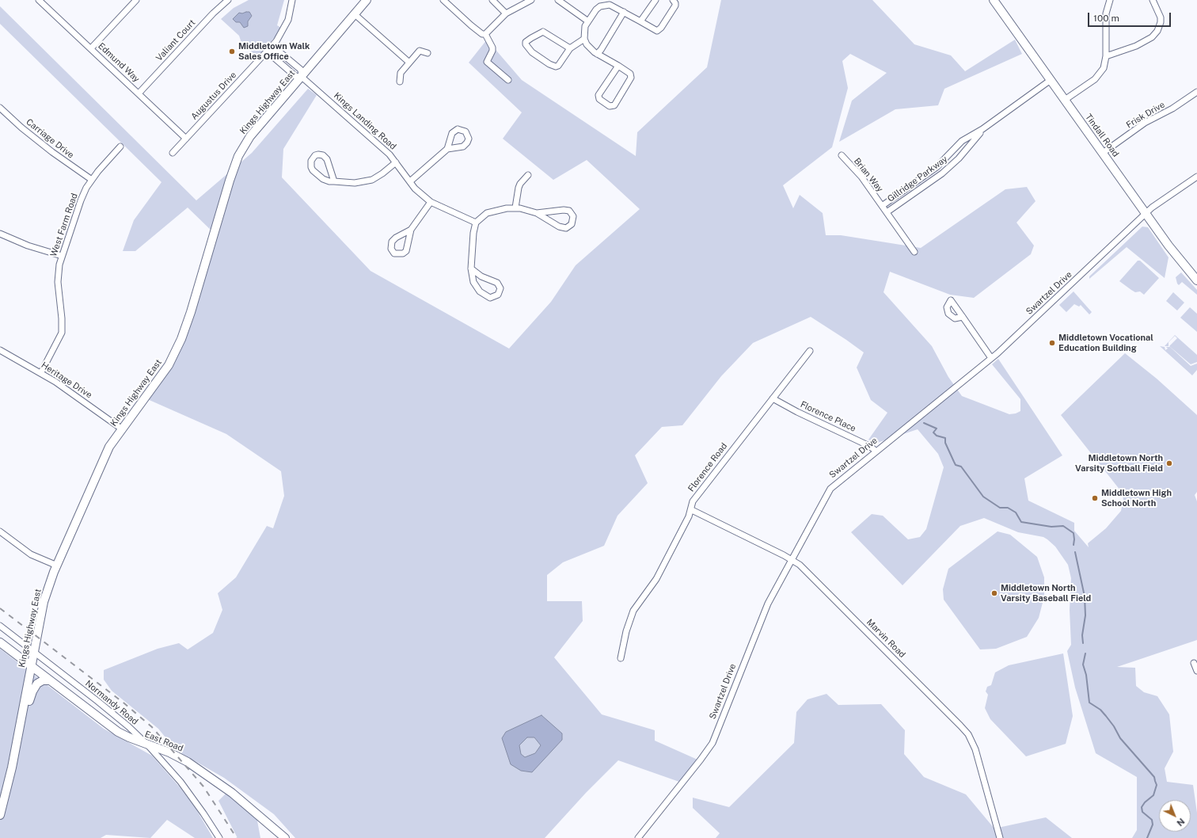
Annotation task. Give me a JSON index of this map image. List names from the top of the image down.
{
  "streets": {
    "street": [
      "Valiant Court",
      "Edmund Way",
      "Augustus Drive",
      "Kings Highway East",
      "Frisk Drive",
      "Kings Landing Road",
      "Tindall Road",
      "Carriage Drive",
      "Brian Way",
      "Gillridge Parkway",
      "West Farm Road",
      "Swartzel Drive",
      "Heritage Drive",
      "Florence Place",
      "Florence Road",
      "Marvin Road",
      "Normandy Road",
      "East Road"
    ]
  },
  "crossings": [
    ["Valiant Court", "Edmund Way"],
    ["Edmund Way", "Augustus Drive"],
    ["Kings Highway East", "Kings Landing Road"],
    ["Kings Highway East", "Heritage Drive"],
    ["Kings Highway East", "Normandy Road"],
    ["Kings Highway East", "East Road"],
    ["Frisk Drive", "Tindall Road"],
    ["Tindall Road", "Gillridge Parkway"],
    ["Tindall Road", "Swartzel Drive"],
    ["Carriage Drive", "West Farm Road"],
    ["Brian Way", "Gillridge Parkway"],
    ["West Farm Road", "Heritage Drive"],
    ["Swartzel Drive", "Florence Place"],
    ["Swartzel Drive", "Marvin Road"],
    ["Florence Place", "Florence Road"],
    ["Florence Road", "Marvin Road"],
    ["Normandy Road", "East Road"]
  ],
  "places": [
    "Middletown Walk Sales Office",
    "Middletown Vocational Education Building",
    "Middletown North Varsity Softball Field",
    "Middletown High School North",
    "Middletown North Varsity Baseball Field"
  ],
  "scale_bar": "100 m",
  "north": "bottom right"
}
